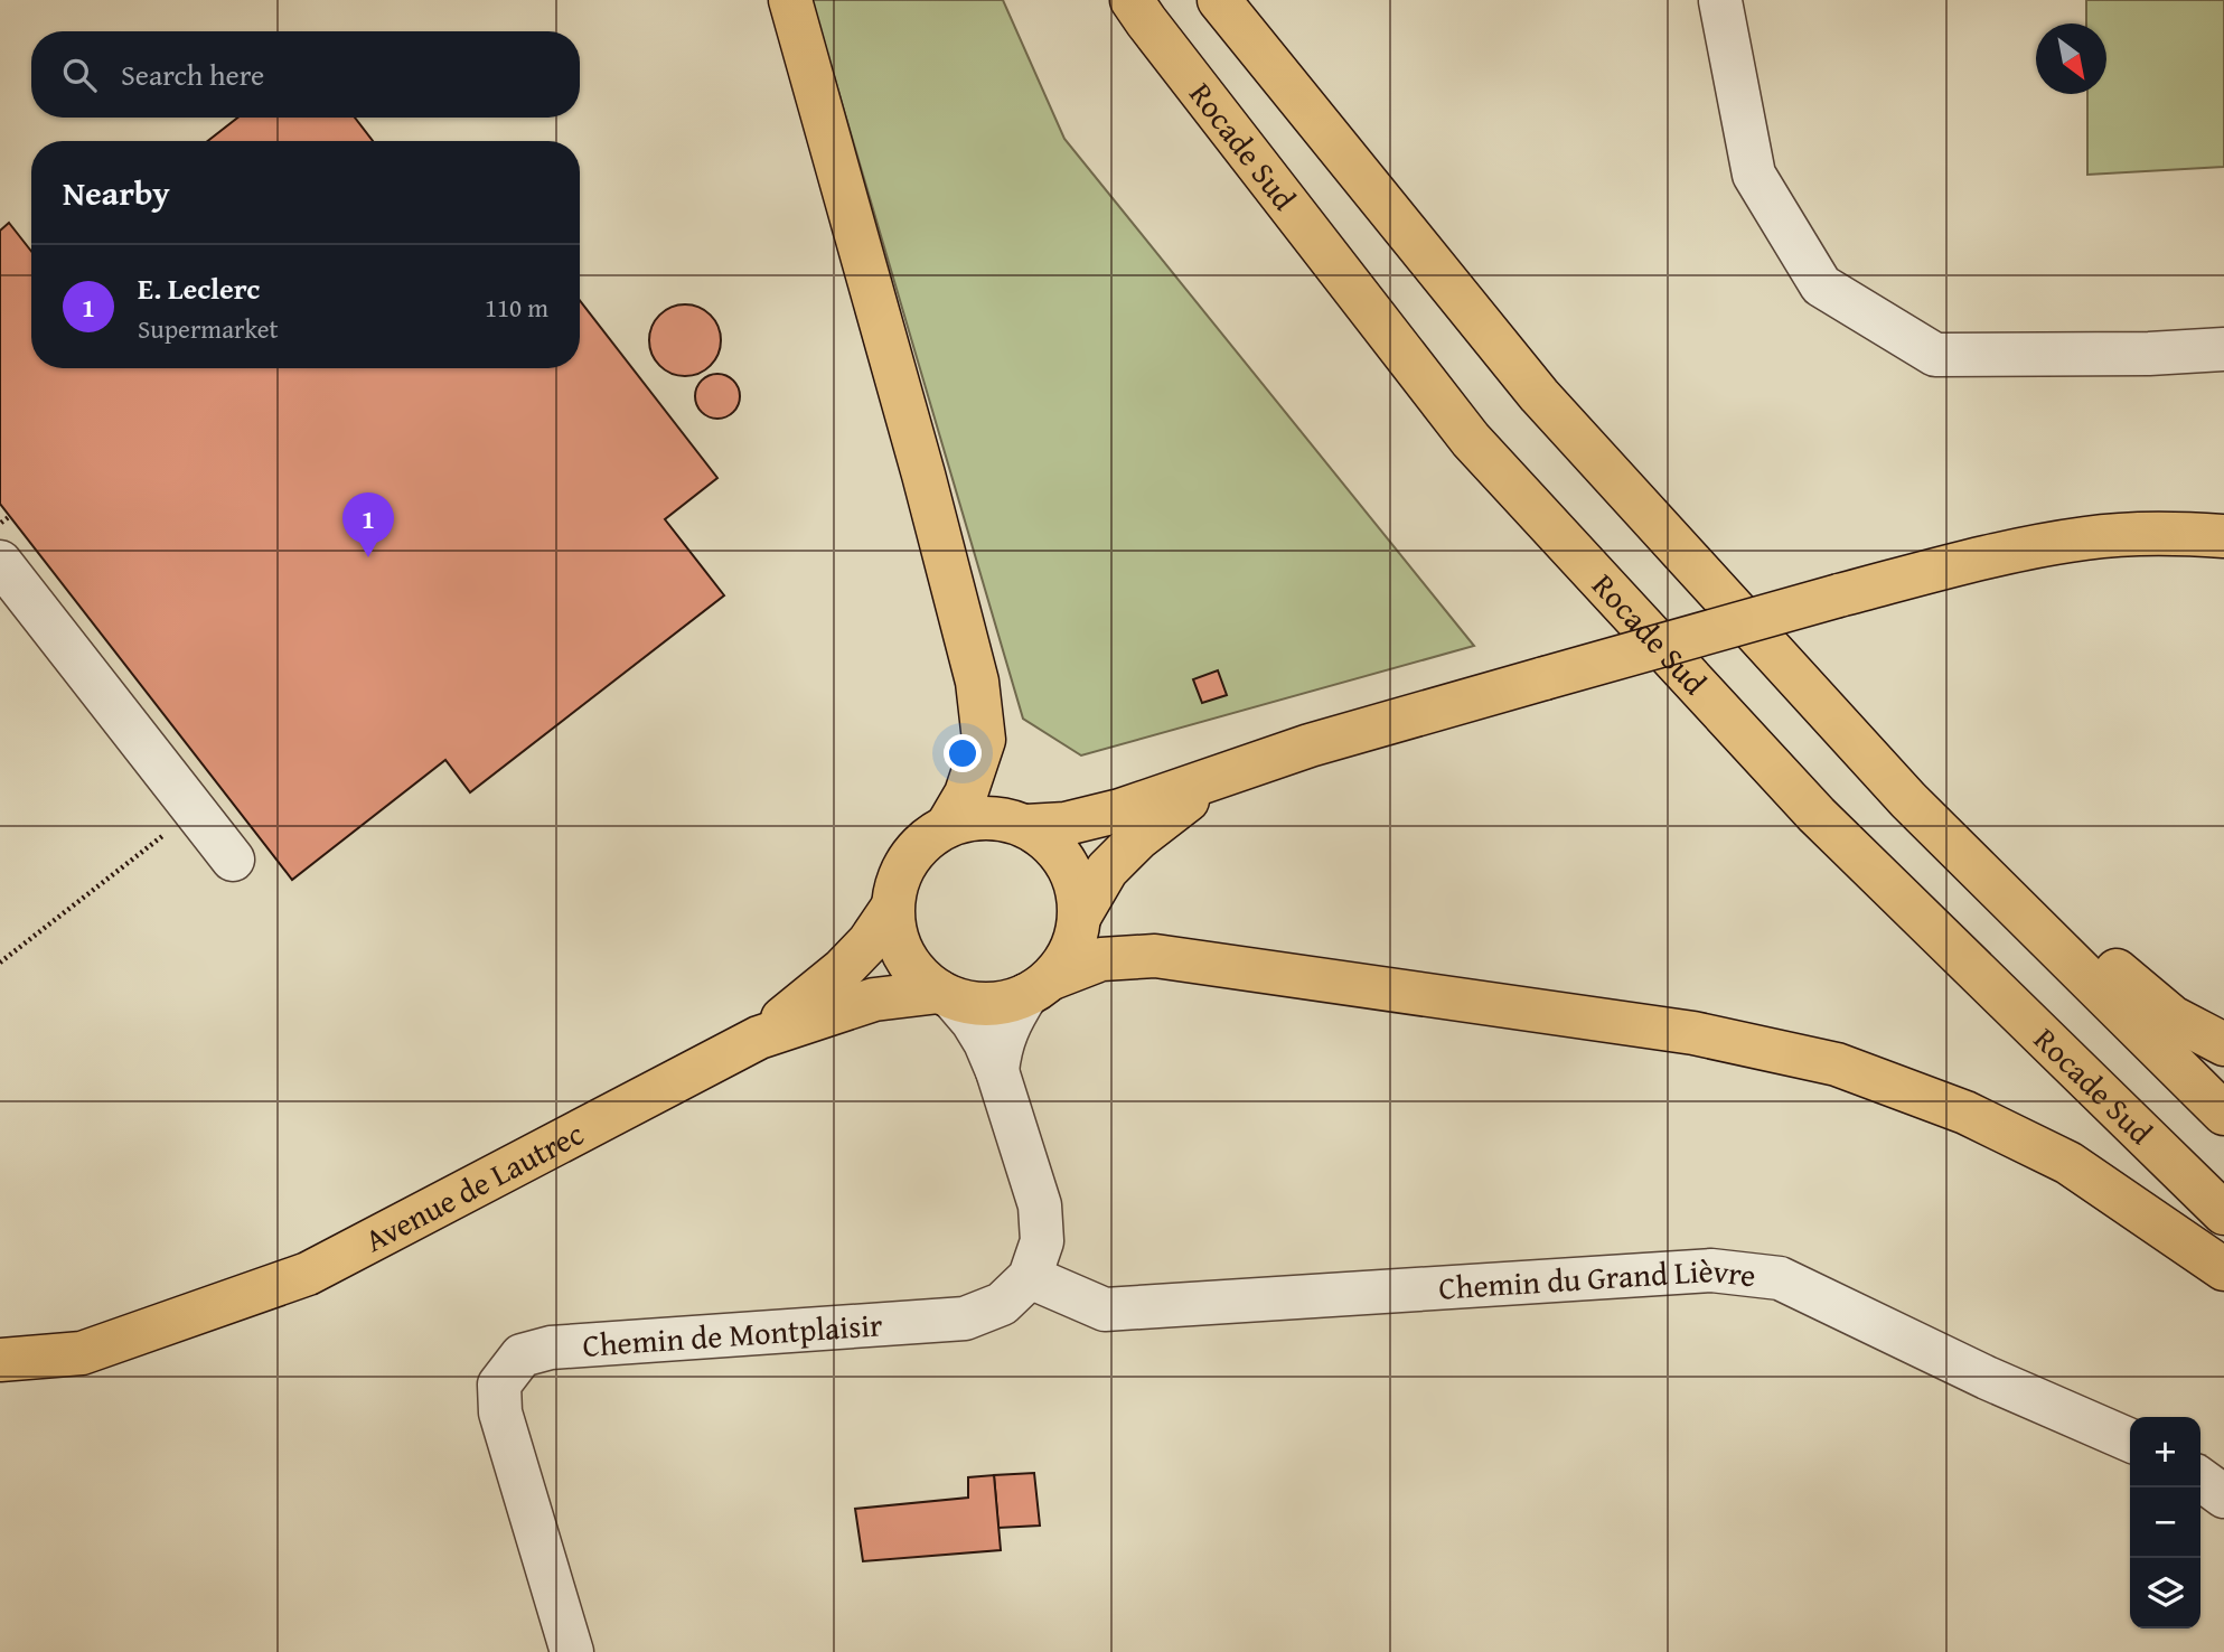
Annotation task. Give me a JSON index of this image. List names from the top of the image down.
{
  "streets": {
    "main road": ["Rocade Sud", "Avenue de Lautrec"],
    "street": ["Chemin du Grand Lièvre", "Chemin de Montplaisir"]
  },
  "crossings": [
    ["Avenue de Lautrec", "Chemin de Montplaisir"],
    ["Chemin du Grand Lièvre", "Chemin de Montplaisir"]
  ],
  "north": "bottom right",
  "page": {
    "search": "Search here",
    "heading": "Nearby",
    "list": [
      {
        "mark": "1",
        "name": "E. Leclerc",
        "note": "Supermarket",
        "value": "110 m"
      }
    ],
    "pins": "1",
    "map_buttons": ["+", "−"]
  }
}
